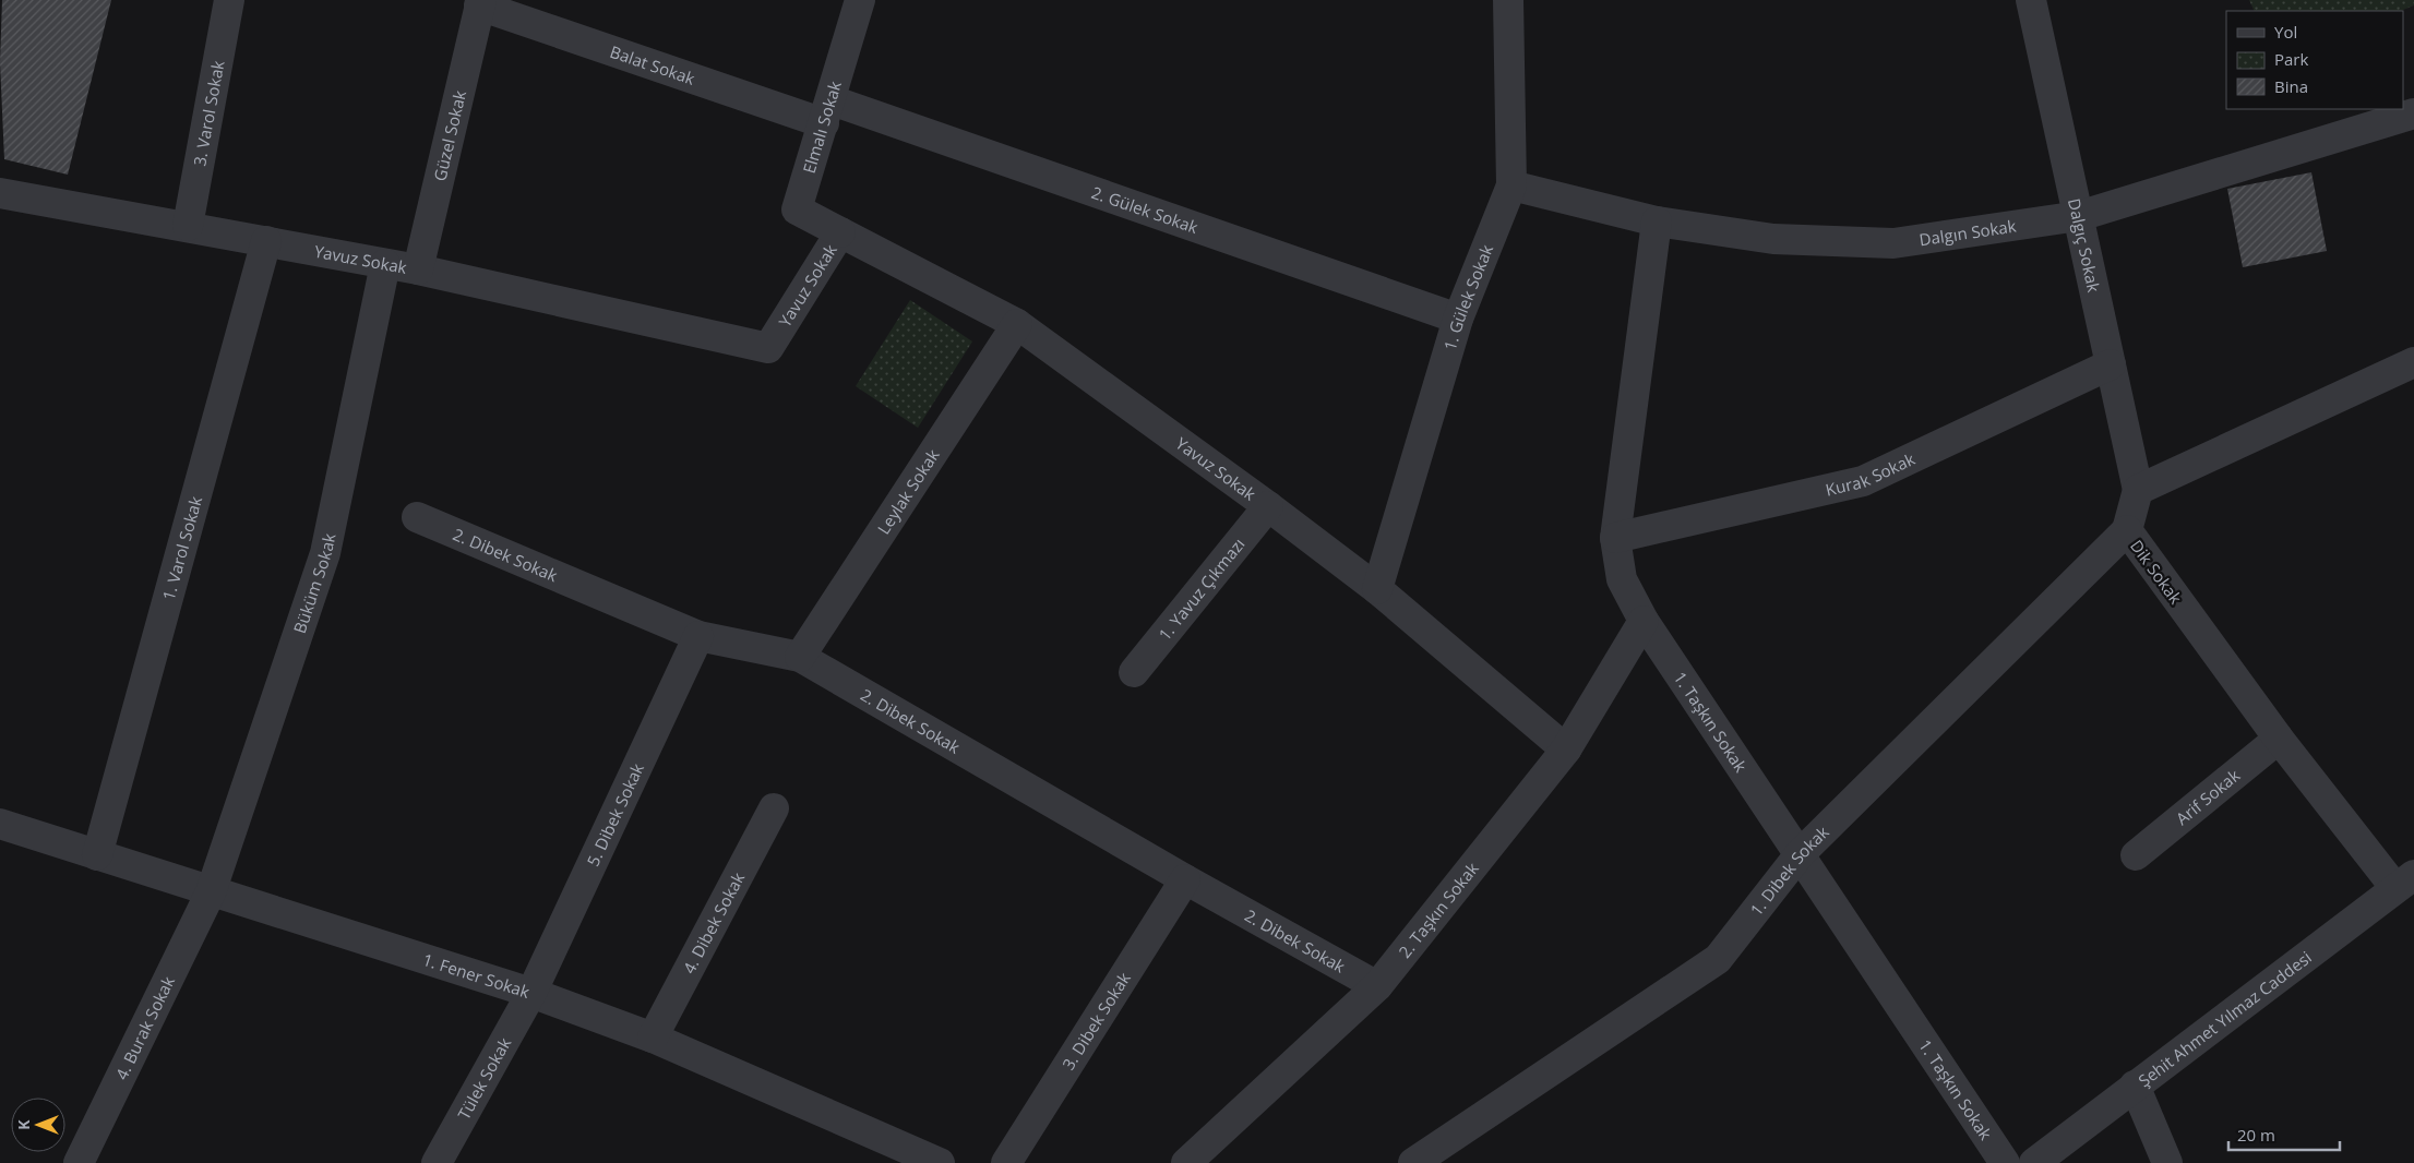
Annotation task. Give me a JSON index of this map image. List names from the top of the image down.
{
  "streets": {
    "street": [
      "Balat Sokak",
      "3. Varol Sokak",
      "Elmalı Sokak",
      "Güzel Sokak",
      "2. Gülek Sokak",
      "Dalgın Sokak",
      "Dalgıç Sokak",
      "Yavuz Sokak",
      "1. Gülek Sokak",
      "Kurak Sokak",
      "Leylak Sokak",
      "1. Varol Sokak",
      "2. Dibek Sokak",
      "Dik Sokak",
      "Büküm Sokak",
      "1. Yavuz Çıkmazı",
      "1. Taşkın Sokak",
      "Arif Sokak",
      "5. Dibek Sokak",
      "1. Dibek Sokak",
      "2. Taşkın Sokak",
      "4. Dibek Sokak",
      "1. Fener Sokak",
      "Şehit Ahmet Yılmaz Caddesi",
      "3. Dibek Sokak",
      "4. Burak Sokak",
      "Tülek Sokak"
    ]
  },
  "crossings": [
    ["Balat Sokak", "Elmalı Sokak"],
    ["Balat Sokak", "Güzel Sokak"],
    ["Balat Sokak", "2. Gülek Sokak"],
    ["3. Varol Sokak", "Yavuz Sokak"],
    ["Elmalı Sokak", "2. Gülek Sokak"],
    ["Elmalı Sokak", "Yavuz Sokak"],
    ["Güzel Sokak", "Yavuz Sokak"],
    ["2. Gülek Sokak", "1. Gülek Sokak"],
    ["Dalgın Sokak", "Dalgıç Sokak"],
    ["Dalgın Sokak", "1. Gülek Sokak"],
    ["Dalgın Sokak", "1. Taşkın Sokak"],
    ["Dalgıç Sokak", "Kurak Sokak"],
    ["Dalgıç Sokak", "Dik Sokak"],
    ["Yavuz Sokak", "1. Gülek Sokak"],
    ["Yavuz Sokak", "Leylak Sokak"],
    ["Yavuz Sokak", "1. Varol Sokak"],
    ["Yavuz Sokak", "Büküm Sokak"],
    ["Yavuz Sokak", "1. Yavuz Çıkmazı"],
    ["Yavuz Sokak", "2. Taşkın Sokak"],
    ["Kurak Sokak", "1. Taşkın Sokak"],
    ["Leylak Sokak", "2. Dibek Sokak"],
    ["1. Varol Sokak", "1. Fener Sokak"],
    ["2. Dibek Sokak", "5. Dibek Sokak"],
    ["2. Dibek Sokak", "2. Taşkın Sokak"],
    ["2. Dibek Sokak", "3. Dibek Sokak"],
    ["Dik Sokak", "Arif Sokak"],
    ["Dik Sokak", "1. Dibek Sokak"],
    ["Dik Sokak", "Şehit Ahmet Yılmaz Caddesi"],
    ["Büküm Sokak", "1. Fener Sokak"],
    ["Büküm Sokak", "4. Burak Sokak"],
    ["1. Taşkın Sokak", "1. Dibek Sokak"],
    ["1. Taşkın Sokak", "2. Taşkın Sokak"],
    ["5. Dibek Sokak", "1. Fener Sokak"],
    ["5. Dibek Sokak", "Tülek Sokak"],
    ["4. Dibek Sokak", "1. Fener Sokak"],
    ["1. Fener Sokak", "4. Burak Sokak"],
    ["1. Fener Sokak", "Tülek Sokak"]
  ],
  "legend": ["Yol", "Park", "Bina"],
  "scale_bar": "20 m",
  "north": "left"
}
